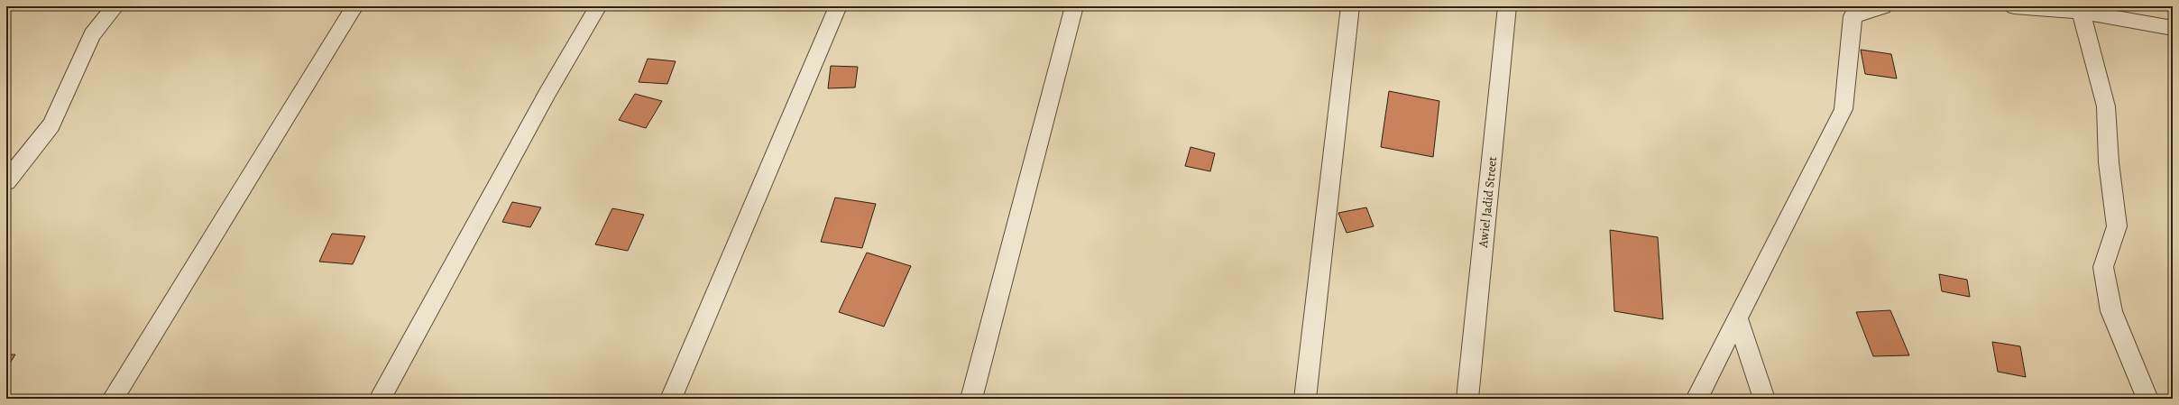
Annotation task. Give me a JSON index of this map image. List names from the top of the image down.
{
  "streets": {
    "street": ["Awiel Jadid Street"]
  }
}
